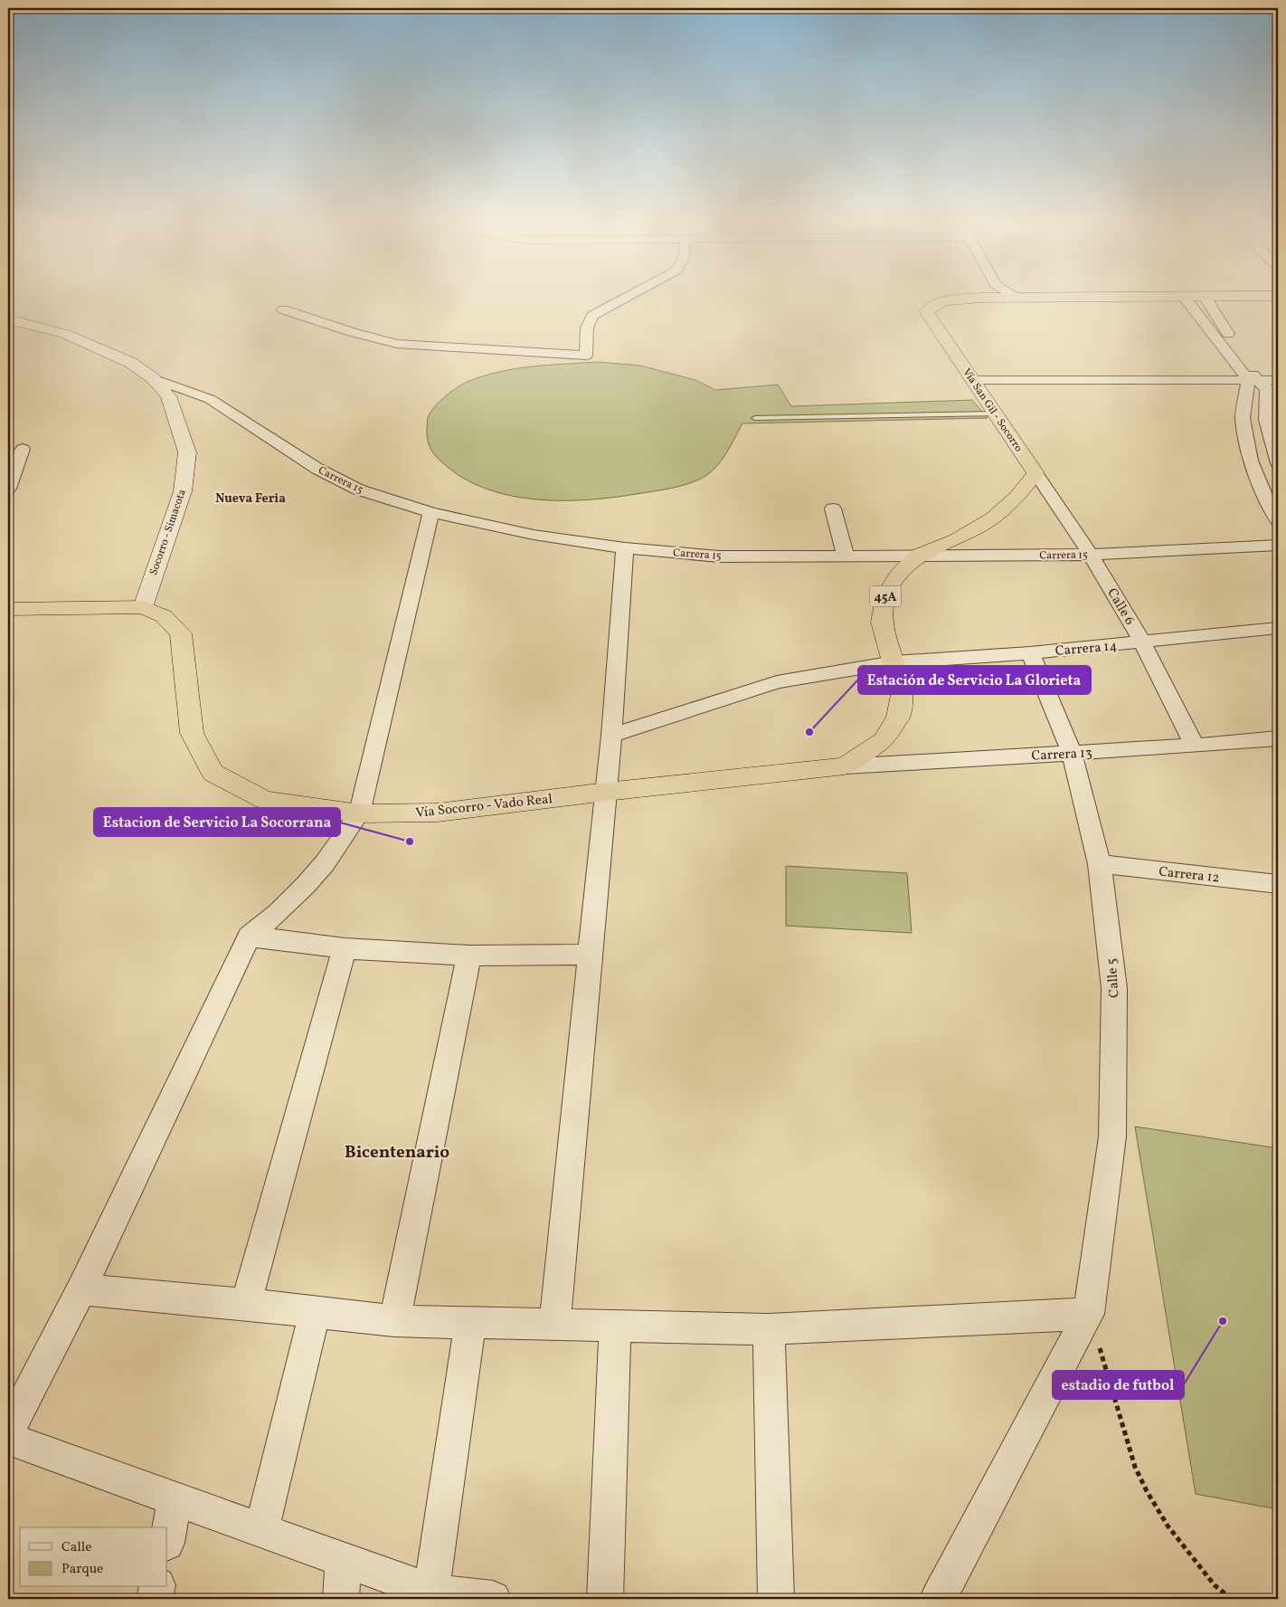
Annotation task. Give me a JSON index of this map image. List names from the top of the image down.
{
  "streets": {
    "highway": ["Vía San Gil - Socorro", "45A", "Vía Socorro - Vado Real"],
    "street": [
      "Carrera 15",
      "Socorro - Simacota",
      "Calle 6",
      "Carrera 14",
      "Carrera 13",
      "Carrera 12",
      "Calle 5"
    ]
  },
  "crossings": [
    ["Vía San Gil - Socorro", "45A"],
    ["Vía San Gil - Socorro", "Calle 6"],
    ["Carrera 15", "Socorro - Simacota"],
    ["Carrera 15", "45A"],
    ["Carrera 15", "Calle 6"],
    ["Socorro - Simacota", "Vía Socorro - Vado Real"],
    ["45A", "Calle 6"],
    ["45A", "Carrera 14"],
    ["45A", "Carrera 13"],
    ["45A", "Vía Socorro - Vado Real"],
    ["Calle 6", "Carrera 14"],
    ["Calle 6", "Carrera 13"],
    ["Carrera 14", "Calle 5"],
    ["Carrera 13", "Vía Socorro - Vado Real"],
    ["Carrera 13", "Calle 5"],
    ["Carrera 12", "Calle 5"]
  ],
  "districts": ["Nueva Feria", "Bicentenario"],
  "places": ["Estación de Servicio La Glorieta", "Estacion de Servicio La Socorrana", "estadio de futbol"],
  "legend": ["Calle", "Parque"]
}
